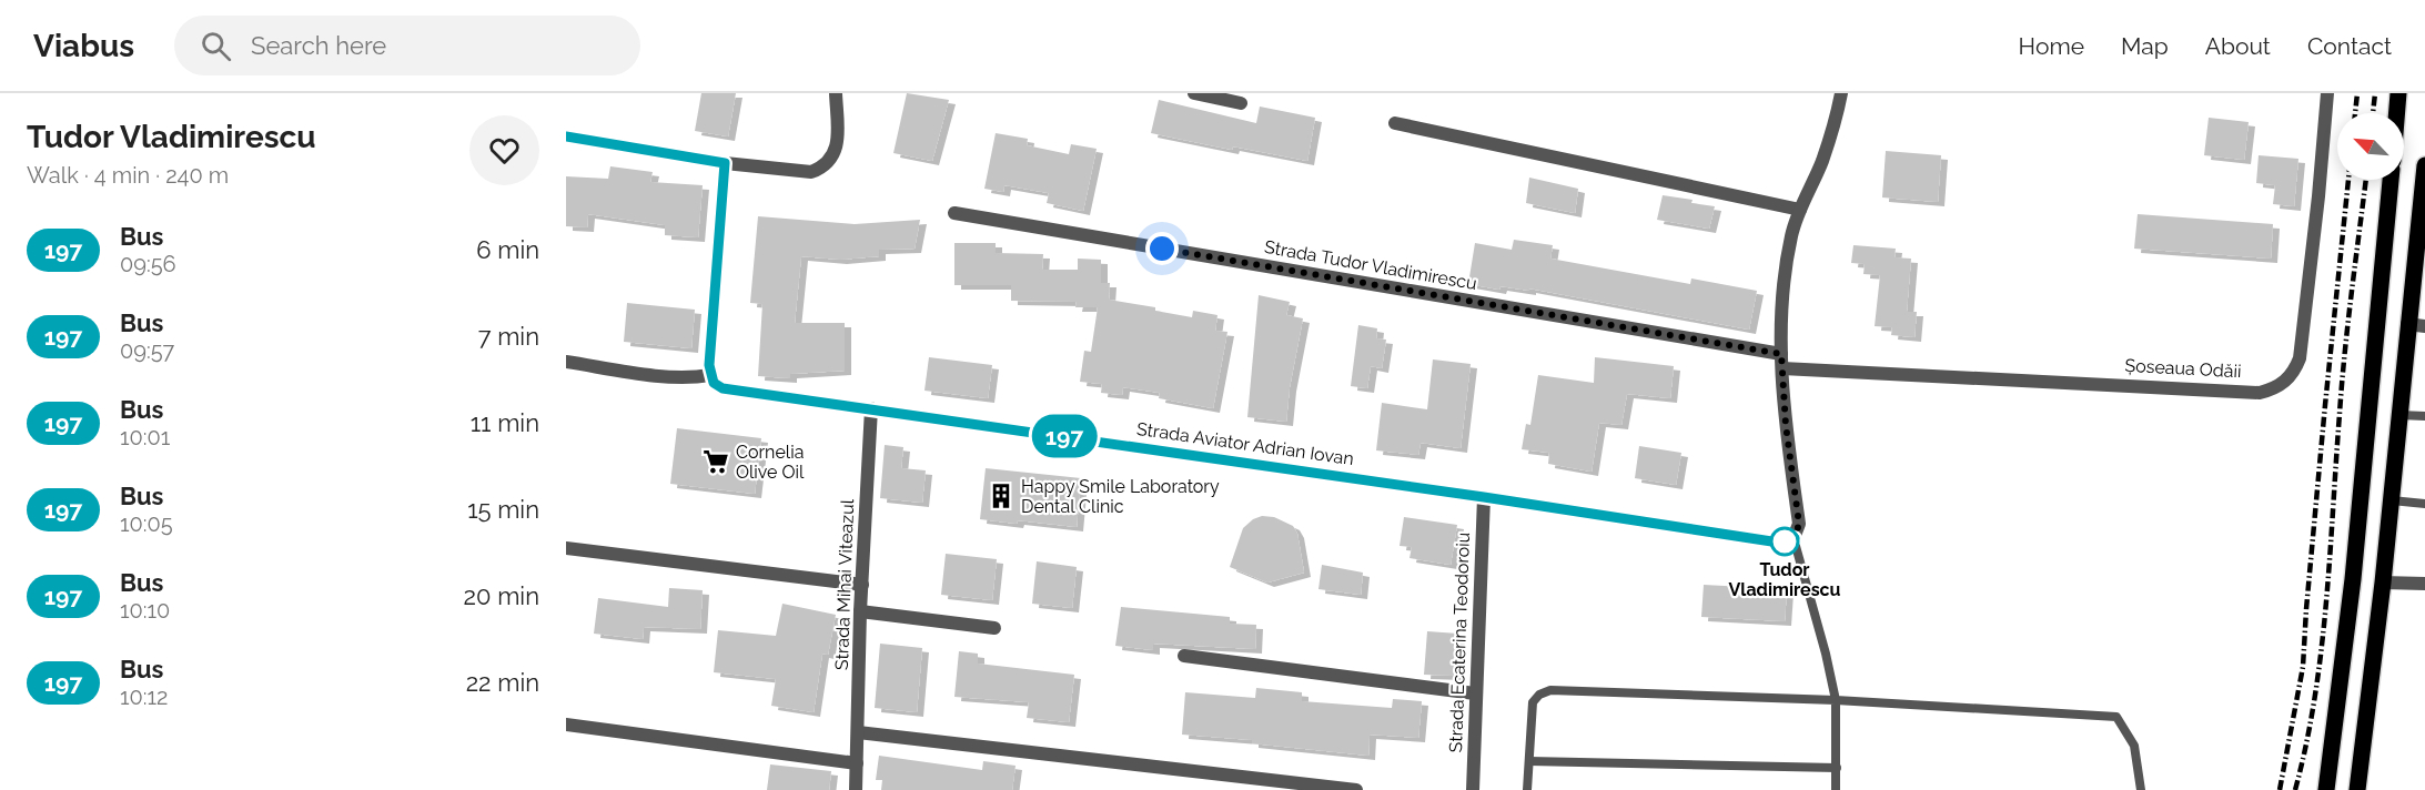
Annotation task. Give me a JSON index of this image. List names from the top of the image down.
{
  "streets": {
    "street": [
      "Strada Tudor Vladimirescu",
      "Șoseaua Odăii",
      "Strada Aviator Adrian Iovan",
      "Strada Mihai Viteazul",
      "Strada Ecaterina Teodoroiu"
    ]
  },
  "crossings": [
    ["Strada Tudor Vladimirescu", "Șoseaua Odăii"],
    ["Strada Aviator Adrian Iovan", "Strada Mihai Viteazul"],
    ["Strada Aviator Adrian Iovan", "Strada Ecaterina Teodoroiu"]
  ],
  "places": {
    "supermarket": ["Cornelia Olive Oil"],
    "building": ["Happy Smile Laboratory Dental Clinic"],
    "other": ["Tudor Vladimirescu"]
  },
  "lines": ["bus line 197"],
  "north": "top left",
  "page": {
    "header": "Viabus",
    "search": "Search here",
    "nav": [
      "Home",
      "Map",
      "About",
      "Contact"
    ],
    "heading": ["Tudor Vladimirescu", "Walk · 4 min · 240 m"],
    "on_map": "197",
    "list": [
      {
        "mark": "197",
        "name": "Bus",
        "note": "09:56",
        "value": "6 min"
      },
      {
        "mark": "197",
        "name": "Bus",
        "note": "09:57",
        "value": "7 min"
      },
      {
        "mark": "197",
        "name": "Bus",
        "note": "10:01",
        "value": "11 min"
      },
      {
        "mark": "197",
        "name": "Bus",
        "note": "10:05",
        "value": "15 min"
      },
      {
        "mark": "197",
        "name": "Bus",
        "note": "10:10",
        "value": "20 min"
      },
      {
        "mark": "197",
        "name": "Bus",
        "note": "10:12",
        "value": "22 min"
      }
    ]
  }
}
